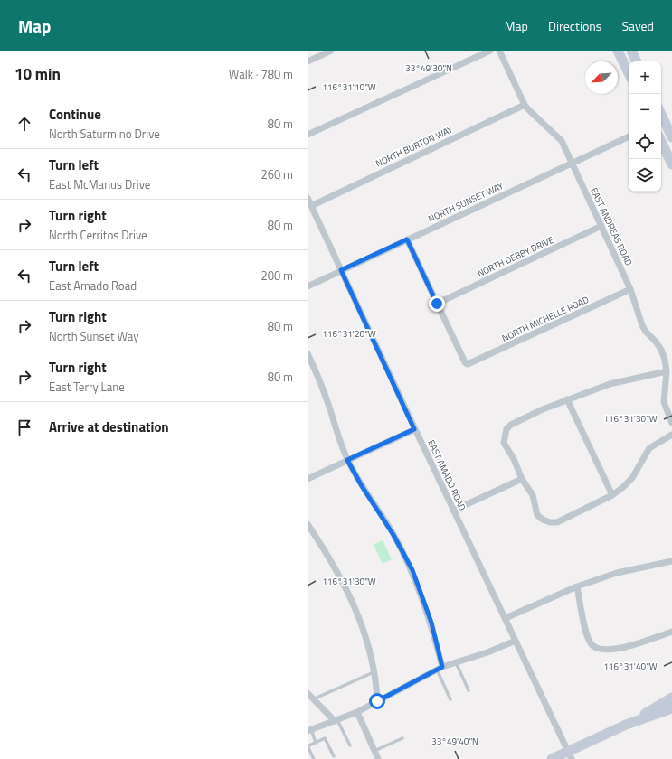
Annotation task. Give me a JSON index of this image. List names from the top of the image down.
{
  "streets": {
    "street": [
      "NORTH BURTON WAY",
      "NORTH SUNSET WAY",
      "EAST ANDREAS ROAD",
      "NORTH DEBBY DRIVE",
      "NORTH MICHELLE ROAD",
      "EAST AMADO ROAD"
    ]
  },
  "crossings": [
    ["NORTH BURTON WAY", "EAST ANDREAS ROAD"],
    ["NORTH BURTON WAY", "EAST AMADO ROAD"],
    ["NORTH SUNSET WAY", "EAST ANDREAS ROAD"],
    ["NORTH SUNSET WAY", "EAST AMADO ROAD"],
    ["EAST ANDREAS ROAD", "NORTH DEBBY DRIVE"],
    ["EAST ANDREAS ROAD", "NORTH MICHELLE ROAD"],
    ["NORTH DEBBY DRIVE", "NORTH MICHELLE ROAD"]
  ],
  "north": "bottom left",
  "page": {
    "header": "Map",
    "nav": ["Map", "Directions", "Saved"],
    "heading": ["10 min", "Walk · 780 m"],
    "map_buttons": ["+", "−"],
    "list": [
      ["Continue", "North Saturmino Drive", "80 m"],
      ["Turn left", "East McManus Drive", "260 m"],
      ["Turn right", "North Cerritos Drive", "80 m"],
      ["Turn left", "East Amado Road", "200 m"],
      ["Turn right", "North Sunset Way", "80 m"],
      ["Turn right", "East Terry Lane", "80 m"],
      "Arrive at destination"
    ]
  },
  "coordinates": [
    "33°49'30\"N",
    "116°31'10\"W",
    "116°31'20\"W",
    "116°31'30\"W",
    "116°31'40\"W",
    "33°49'40\"N"
  ]
}
